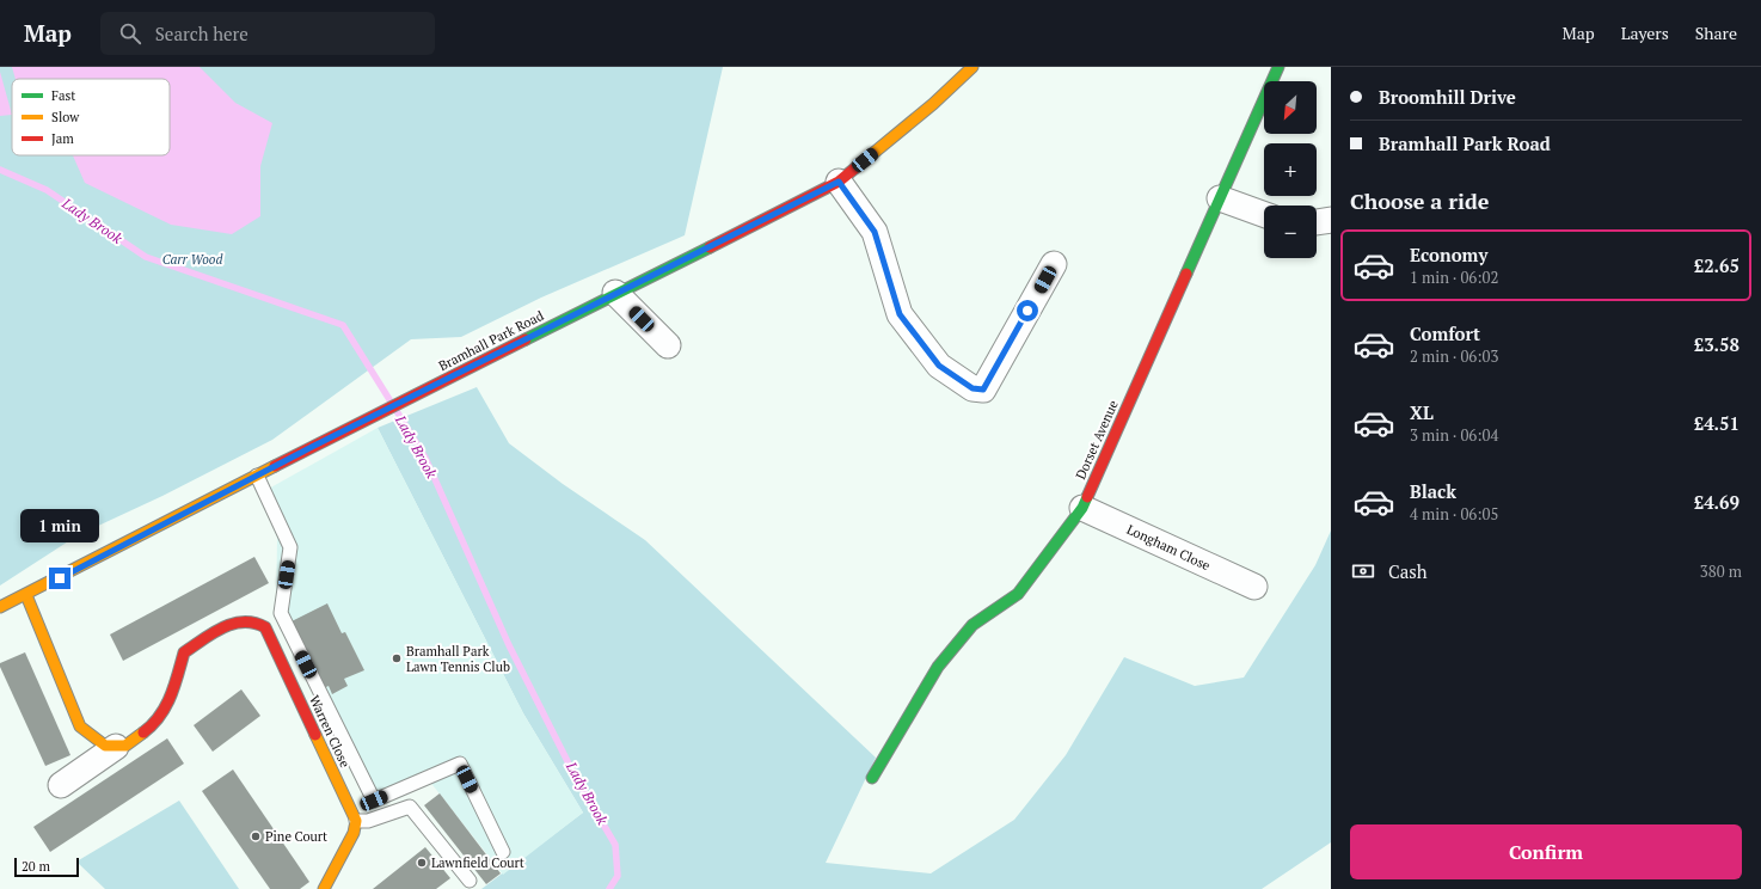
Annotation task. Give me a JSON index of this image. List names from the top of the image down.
{
  "streets": {
    "street": [
      "Bramhall Park Road",
      "Dorset Avenue",
      "Longham Close",
      "Warren Close"
    ]
  },
  "crossings": [
    ["Dorset Avenue", "Longham Close"]
  ],
  "water": ["Lady Brook"],
  "parks": ["Carr Wood"],
  "places": ["Bramhall Park Lawn Tennis Club", "Pine Court", "Lawnfield Court"],
  "legend": ["Fast", "Slow", "Jam"],
  "scale_bar": "20 m",
  "north": "bottom left",
  "page": {
    "header": "Map",
    "search": "Search here",
    "nav": ["Map", "Layers", "Share"],
    "banner": ["Broomhill Drive", "Bramhall Park Road"],
    "map_buttons": ["+", "−"],
    "heading": "Choose a ride",
    "list": [
      {
        "name": "Economy",
        "note": "1 min · 06:02",
        "value": "£2.65"
      },
      {
        "name": "Comfort",
        "note": "2 min · 06:03",
        "value": "£3.58"
      },
      {
        "name": "XL",
        "note": "3 min · 06:04",
        "value": "£4.51"
      },
      {
        "name": "Black",
        "note": "4 min · 06:05",
        "value": "£4.69"
      }
    ],
    "bubble": "1 min",
    "pay": ["Cash", "380 m"],
    "buttons": "Confirm",
    "scale": "20 m"
  }
}
